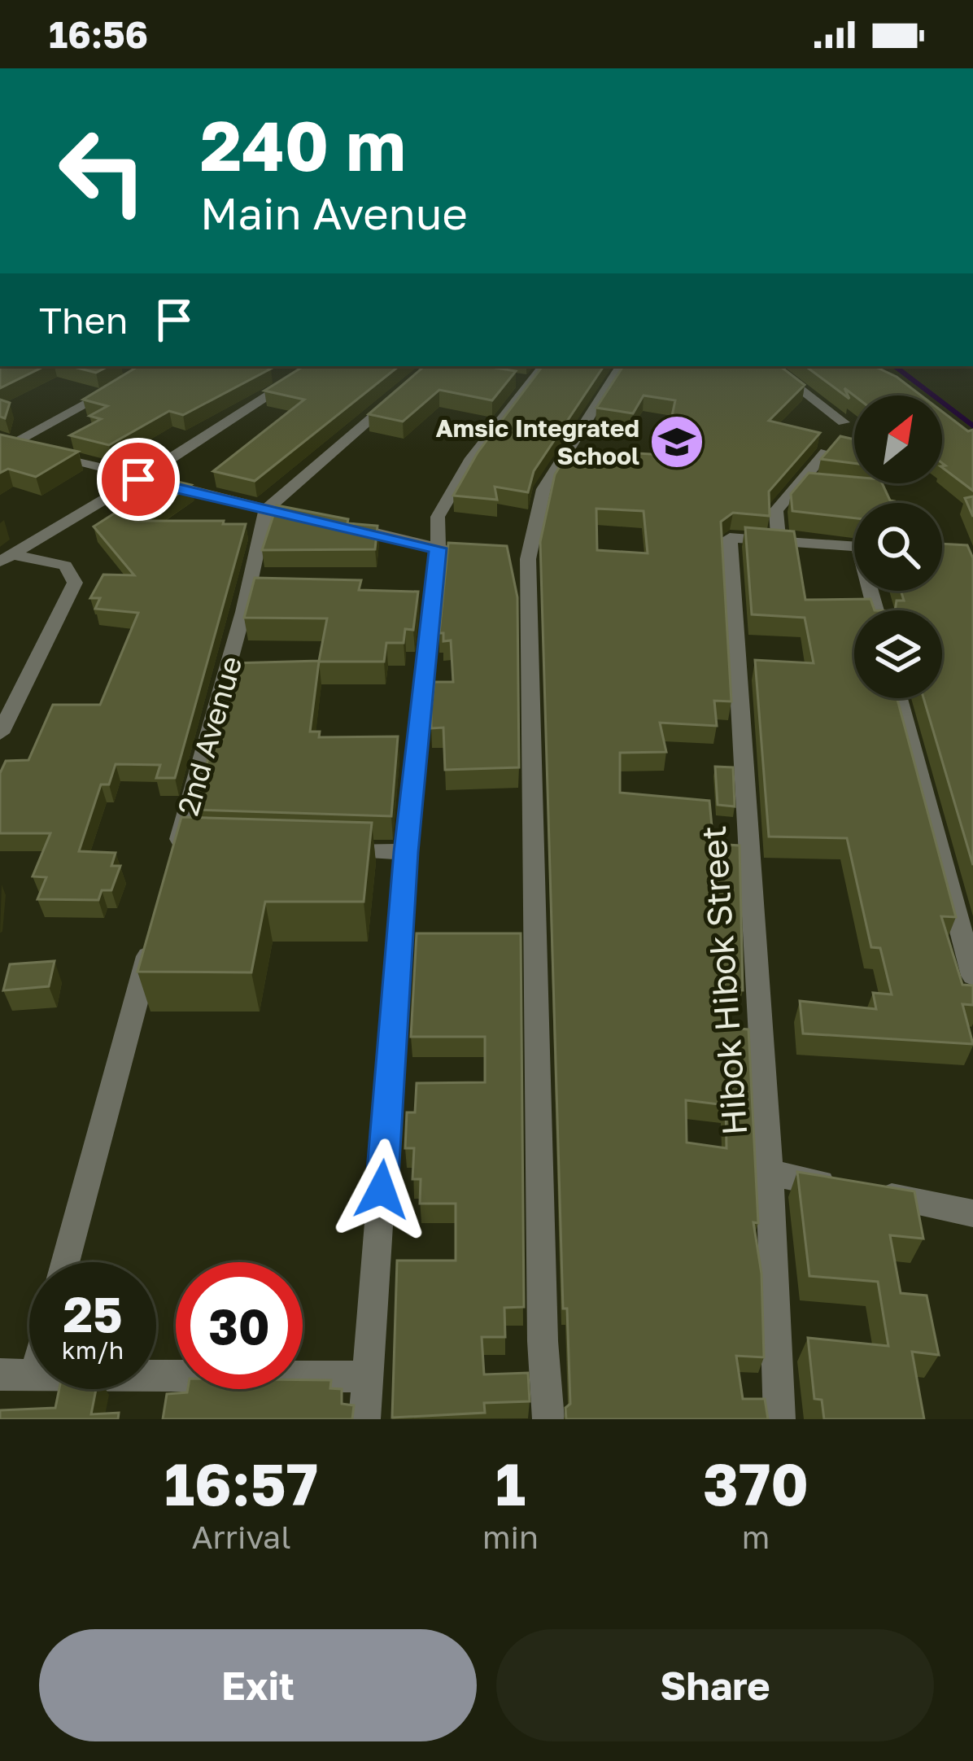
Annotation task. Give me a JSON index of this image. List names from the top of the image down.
{
  "streets": {
    "street": ["2nd Avenue", "Hibok Hibok Street"]
  },
  "places": {
    "school or university": ["Amsic Integrated School"]
  },
  "north": "top right",
  "page": {
    "status": "16:56",
    "turn": ["240 m", "Main Avenue"],
    "then": "Then",
    "speed": "25 km/h",
    "limit": "30",
    "eta": [
      "16:57",
      "Arrival",
      "1",
      "min",
      "370",
      "m"
    ],
    "buttons": ["Exit", "Share"]
  }
}
